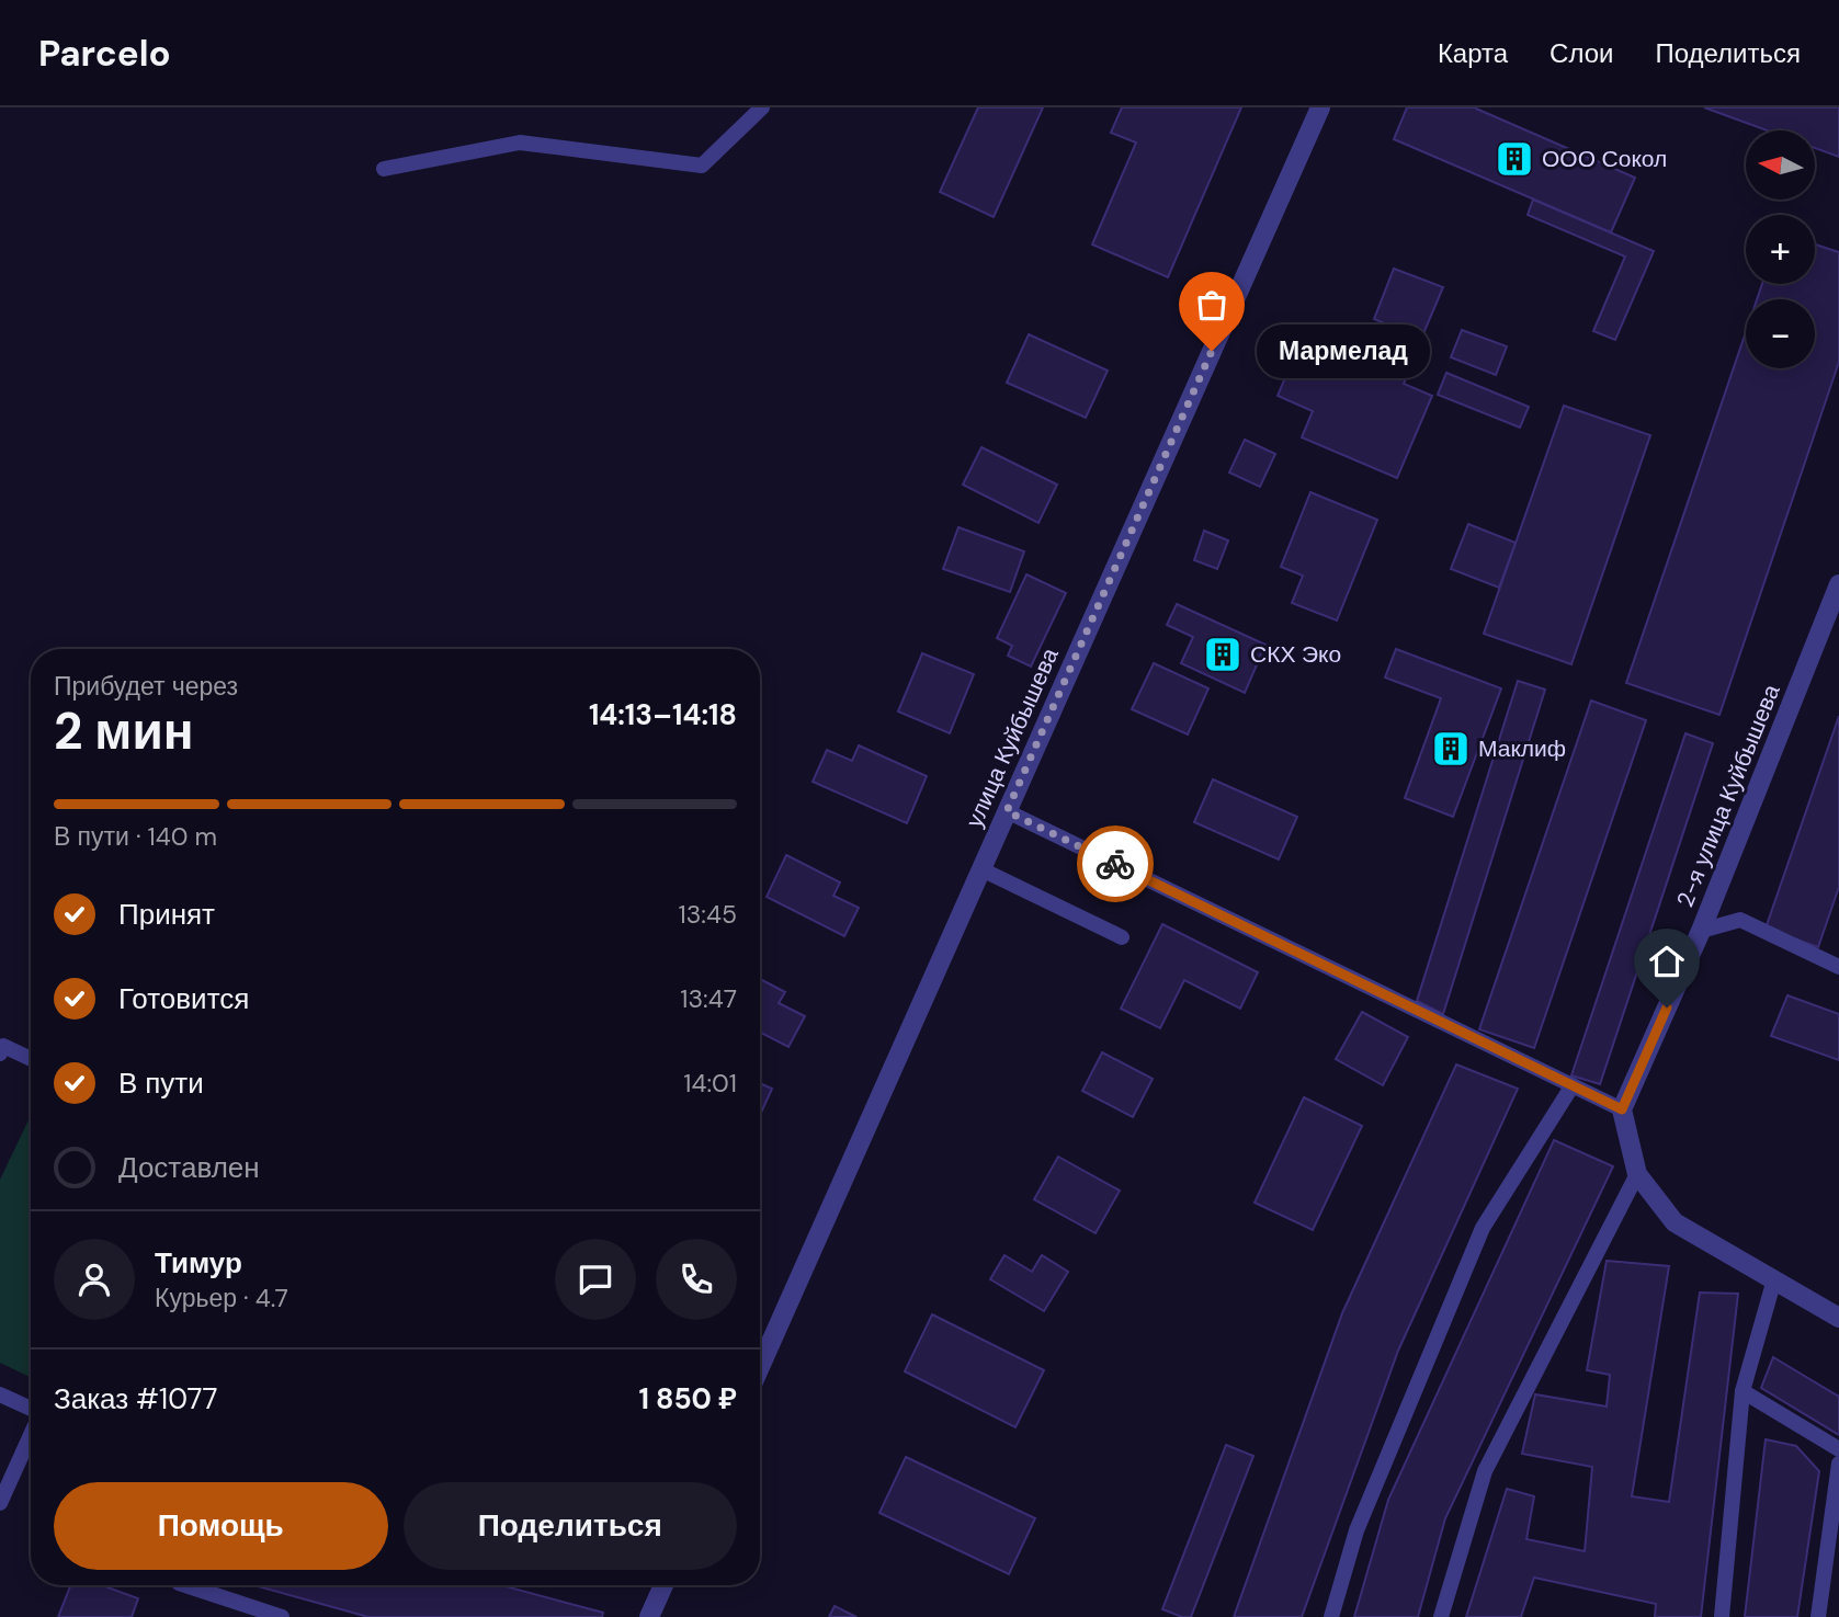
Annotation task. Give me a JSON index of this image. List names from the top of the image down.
{
  "streets": {
    "street": ["улица Куйбышева", "2-я улица Куйбышева"]
  },
  "places": {
    "building": ["ООО Сокол", "СКХ Эко", "Маклиф"],
    "other": ["Мармелад"]
  },
  "north": "left",
  "page": {
    "header": "Parcelo",
    "nav": ["Карта", "Слои", "Поделиться"],
    "map_buttons": ["+", "−"],
    "bubble": "Мармелад",
    "heading": ["2 мин", "Прибудет через", "14:13–14:18"],
    "panel": [
      "Тимур",
      "Курьер · 4.7",
      "Заказ #1077",
      "1 850 ₽"
    ],
    "bar": "В пути · 140 m",
    "list": [
      ["Принят", "13:45"],
      ["Готовится", "13:47"],
      ["В пути", "14:01"],
      "Доставлен"
    ],
    "buttons": ["Помощь", "Поделиться"]
  }
}
